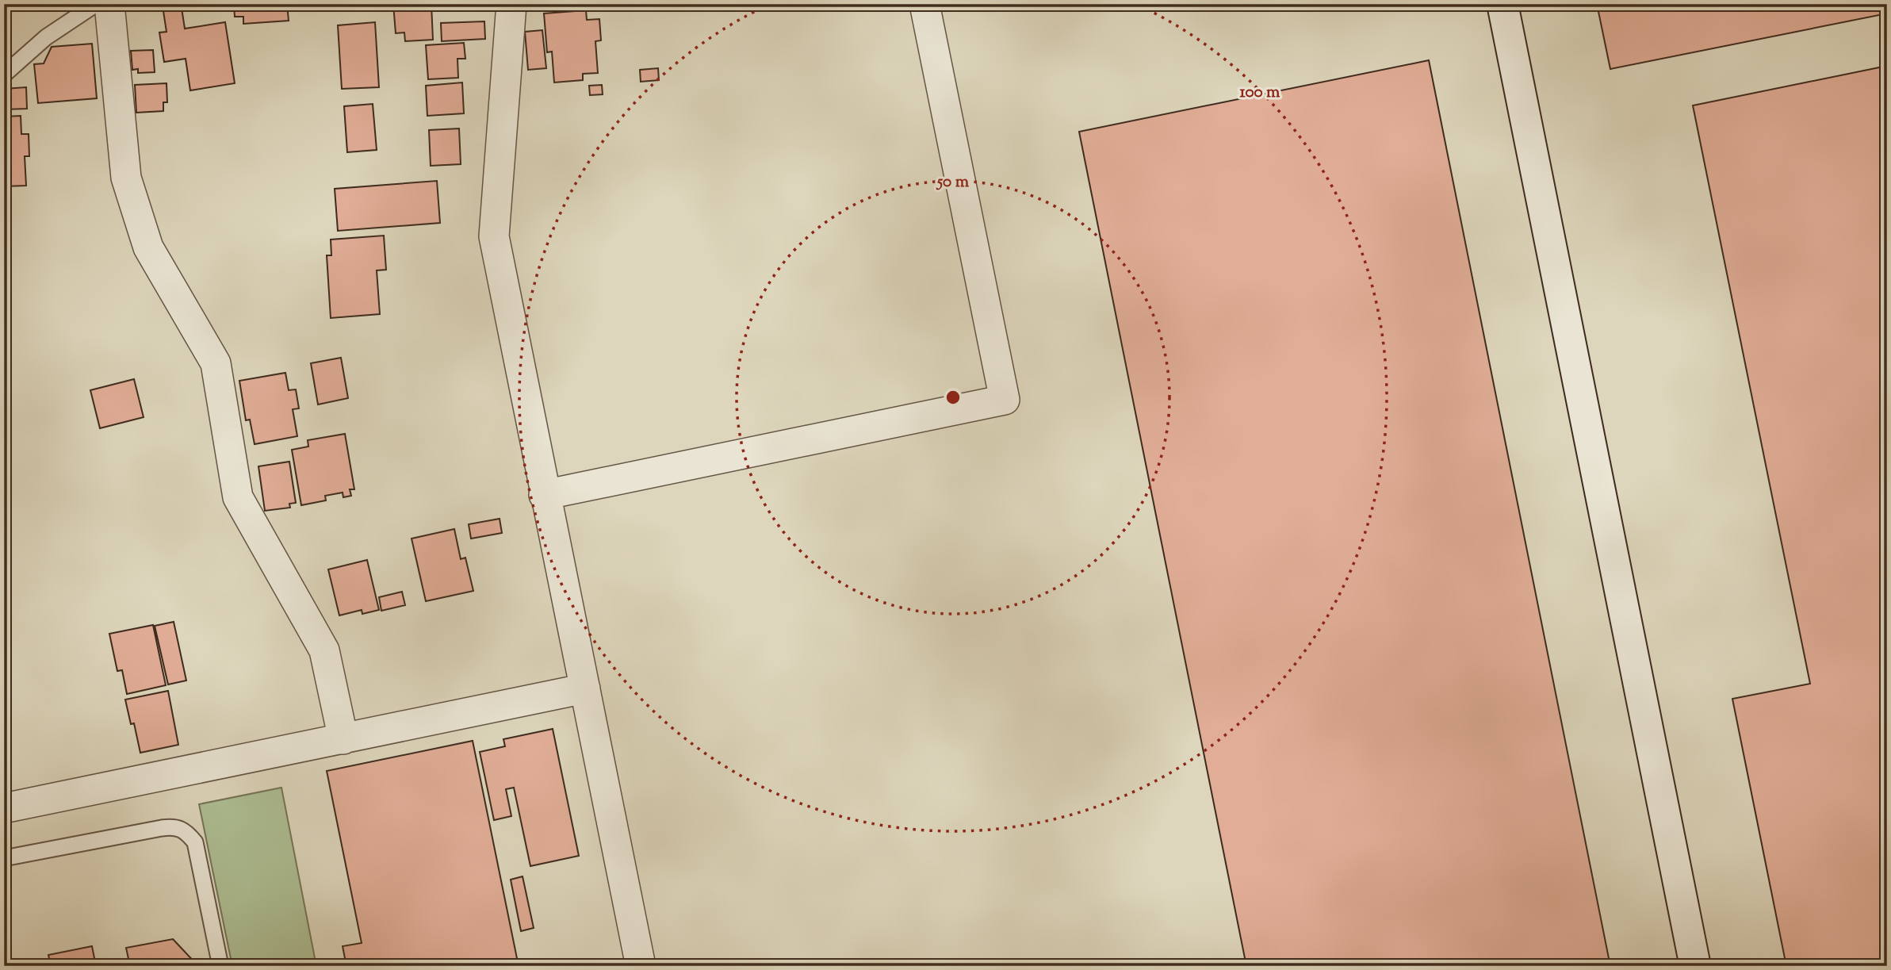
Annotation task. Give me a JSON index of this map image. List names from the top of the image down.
{
  "rings": ["100 m", "50 m"]
}
